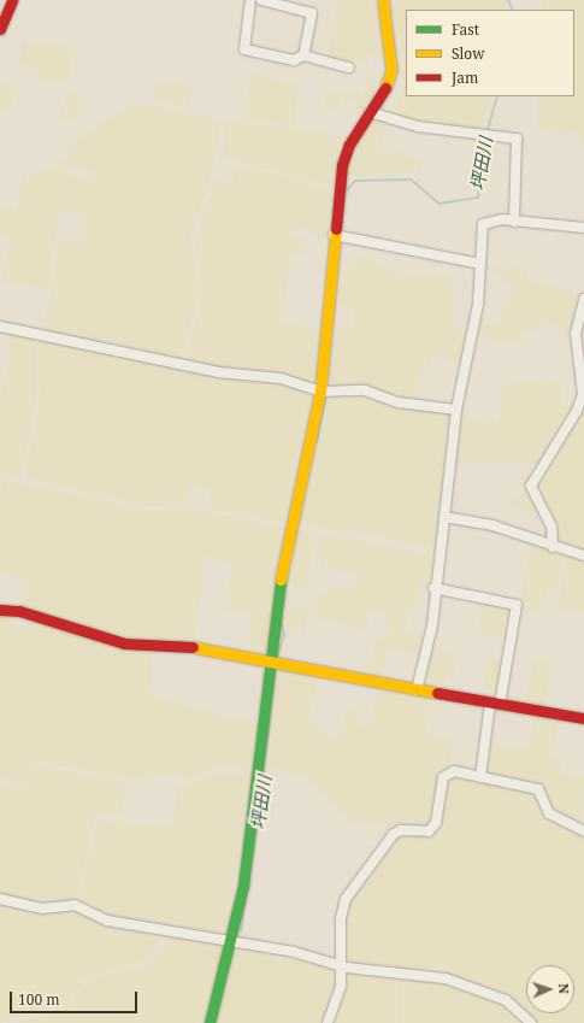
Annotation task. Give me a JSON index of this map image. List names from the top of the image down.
{
  "water": ["坪田川"],
  "legend": ["Fast", "Slow", "Jam"],
  "scale_bar": "100 m",
  "north": "right"
}
